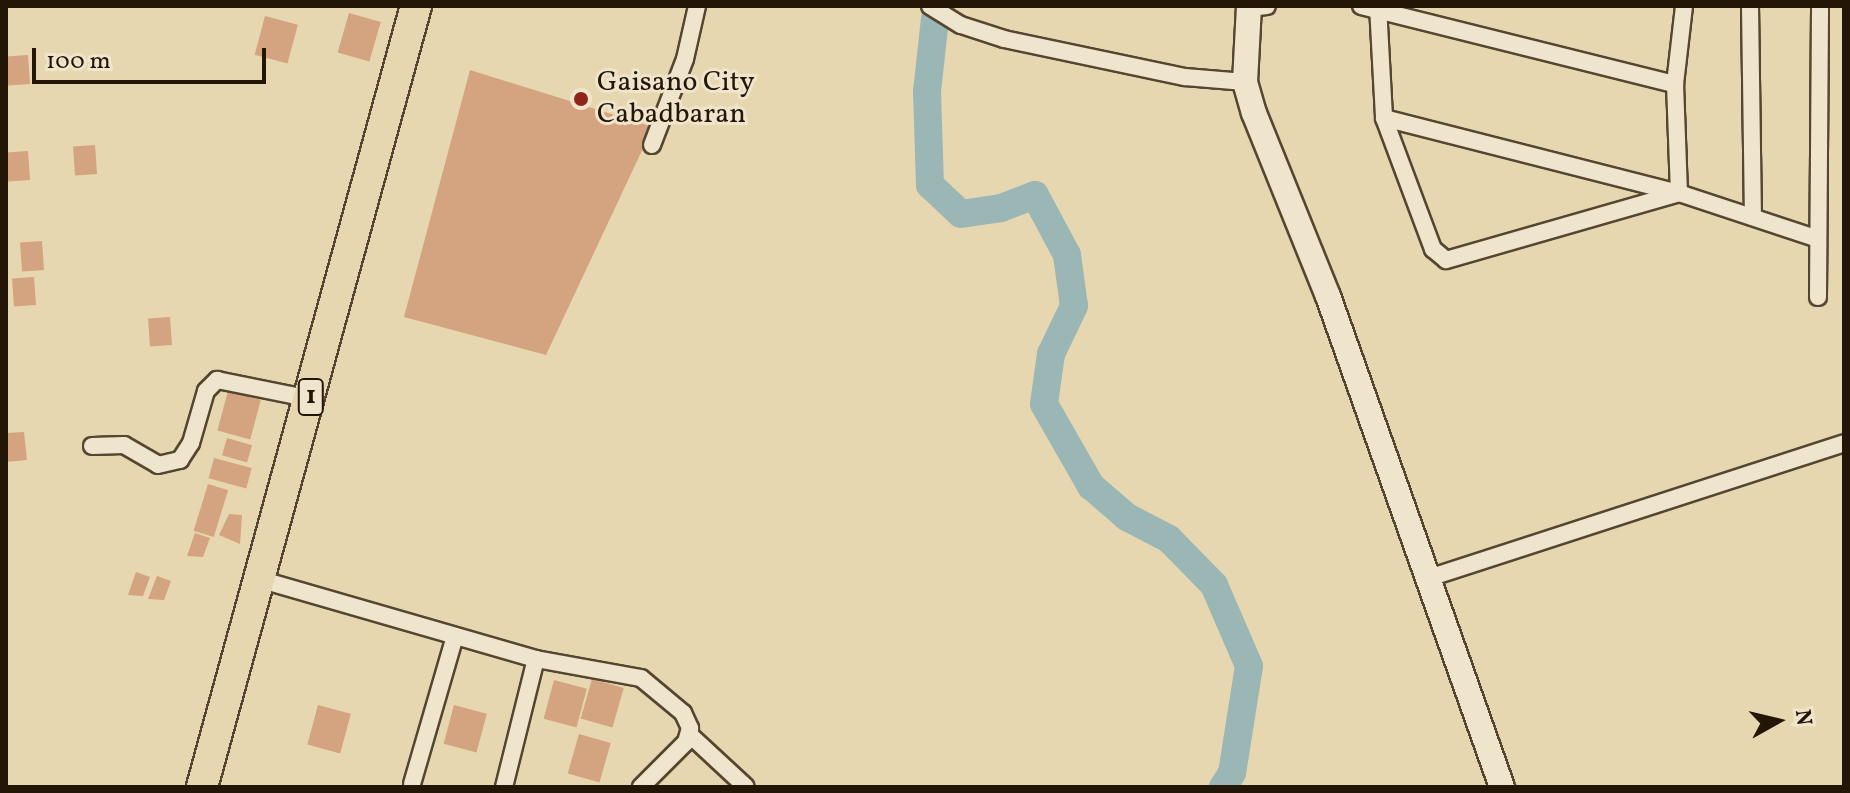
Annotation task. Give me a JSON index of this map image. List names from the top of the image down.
{
  "streets": {
    "highway": ["1"]
  },
  "places": ["Gaisano City Cabadbaran"],
  "scale_bar": "100 m",
  "north": "right"
}
